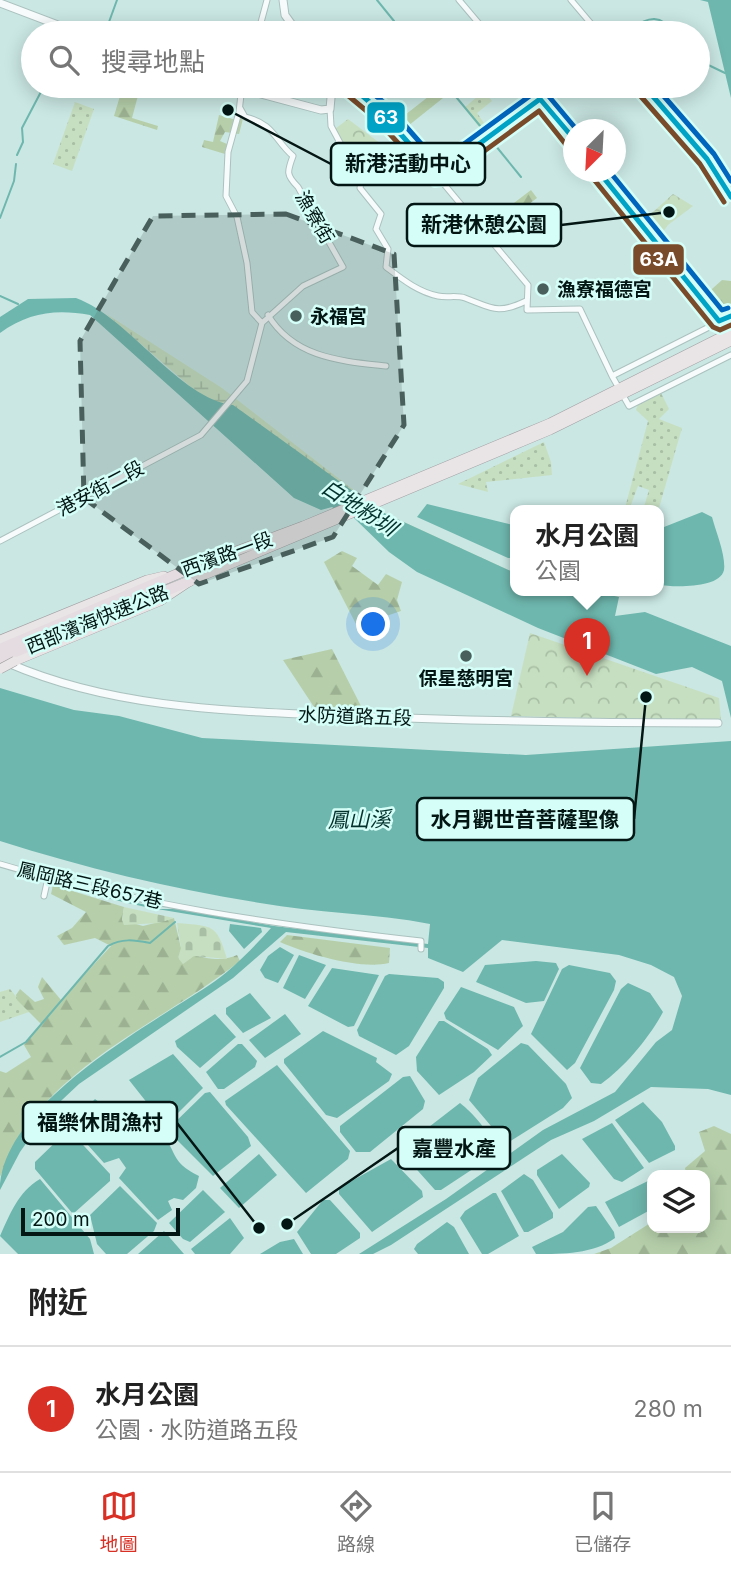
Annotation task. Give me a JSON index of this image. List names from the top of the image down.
{
  "streets": {
    "highway": ["西部濱海快速公路"],
    "main road": ["西濱路一段"],
    "street": [
      "漁寮街",
      "港安街二段",
      "水防道路五段",
      "鳳岡路三段657巷"
    ]
  },
  "crossings": [
    ["漁寮街", "港安街二段"],
    ["西濱路一段", "西部濱海快速公路"],
    ["西部濱海快速公路", "水防道路五段"]
  ],
  "water": ["白地粉圳", "鳳山溪"],
  "places": [
    "新港活動中心",
    "新港休憩公園",
    "漁寮福德宮",
    "永福宮",
    "保星慈明宮",
    "水月觀世音菩薩聖像",
    "嘉豐水產",
    "福樂休閒漁村"
  ],
  "lines": ["transit line 63", "transit line 63A"],
  "scale_bar": "200 m",
  "north": "bottom left",
  "page": {
    "search": "搜尋地點",
    "popup": ["水月公園", "公園"],
    "pins": "1",
    "scale": "200 m",
    "heading": "附近",
    "list": [
      {
        "mark": "1",
        "name": "水月公園",
        "note": "公園 · 水防道路五段",
        "value": "280 m"
      }
    ],
    "nav": ["地圖", "路線", "已儲存"]
  }
}
